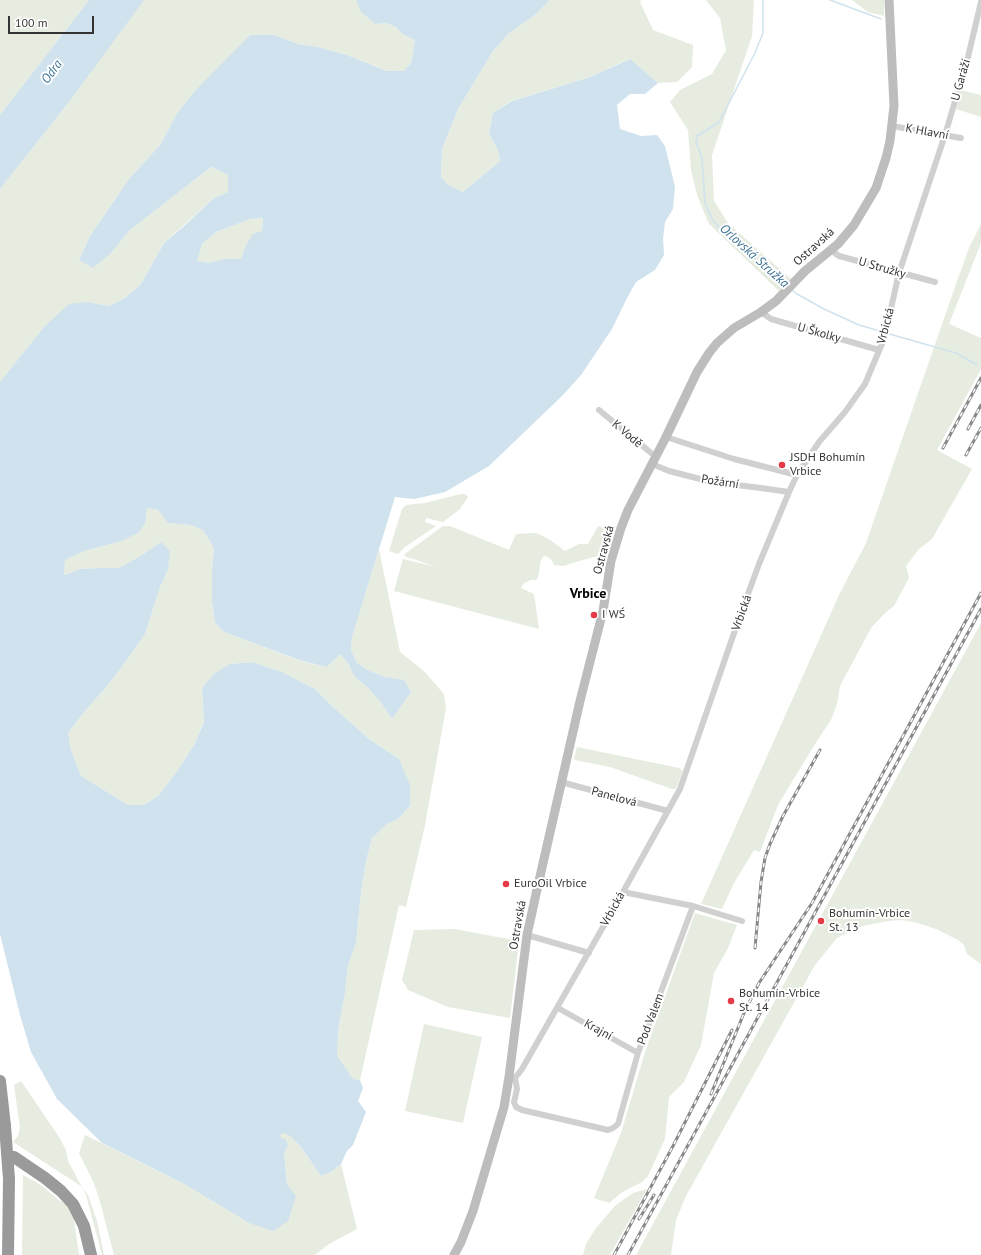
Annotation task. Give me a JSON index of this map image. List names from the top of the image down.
{
  "streets": {
    "main road": ["Ostravská"],
    "street": [
      "U Garáží",
      "K Hlavní",
      "U Stružky",
      "Vrbická",
      "U Školky",
      "K Vodě",
      "Požární",
      "Panelová",
      "Pod Valem",
      "Krajní"
    ]
  },
  "crossings": [
    ["U Garáží", "K Hlavní"],
    ["U Garáží", "Vrbická"],
    ["K Hlavní", "Ostravská"],
    ["K Hlavní", "Vrbická"],
    ["Ostravská", "U Stružky"],
    ["Ostravská", "Vrbická"],
    ["Ostravská", "U Školky"],
    ["Ostravská", "K Vodě"],
    ["Ostravská", "Požární"],
    ["Ostravská", "Panelová"],
    ["Ostravská", "Pod Valem"],
    ["U Stružky", "Vrbická"],
    ["Vrbická", "U Školky"],
    ["Vrbická", "Požární"],
    ["Vrbická", "Panelová"],
    ["Vrbická", "Pod Valem"],
    ["Vrbická", "Krajní"],
    ["K Vodě", "Požární"],
    ["Pod Valem", "Krajní"]
  ],
  "districts": ["Vrbice"],
  "water": ["Odra", "Orlovská Stružka"],
  "places": [
    "JSDH Bohumín Vrbice",
    "I WŚ",
    "EuroOil Vrbice",
    "Bohumín-Vrbice St. 13",
    "Bohumín-Vrbice St. 14"
  ],
  "scale_bar": "100 m"
}
